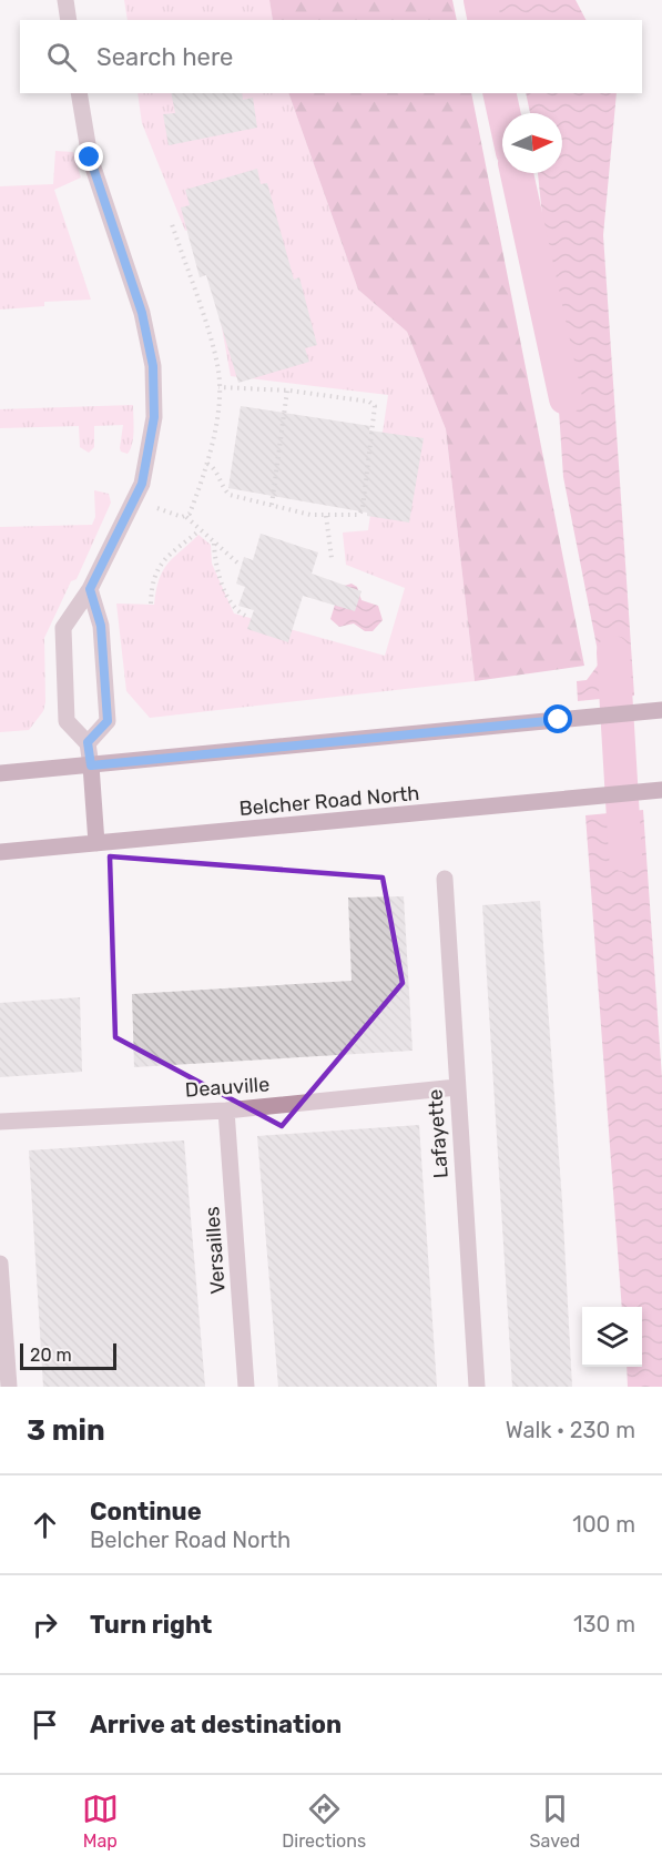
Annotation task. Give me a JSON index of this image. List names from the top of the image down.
{
  "streets": {
    "main road": ["Belcher Road North"],
    "street": ["Deauville", "Lafayette", "Versailles"]
  },
  "crossings": [
    ["Deauville", "Lafayette"],
    ["Deauville", "Versailles"]
  ],
  "scale_bar": "20 m",
  "north": "right",
  "page": {
    "search": "Search here",
    "scale": "20 m",
    "heading": ["3 min", "Walk · 230 m"],
    "list": [
      ["Continue", "Belcher Road North", "100 m"],
      ["Turn right", "130 m"],
      "Arrive at destination"
    ],
    "nav": ["Map", "Directions", "Saved"]
  }
}
